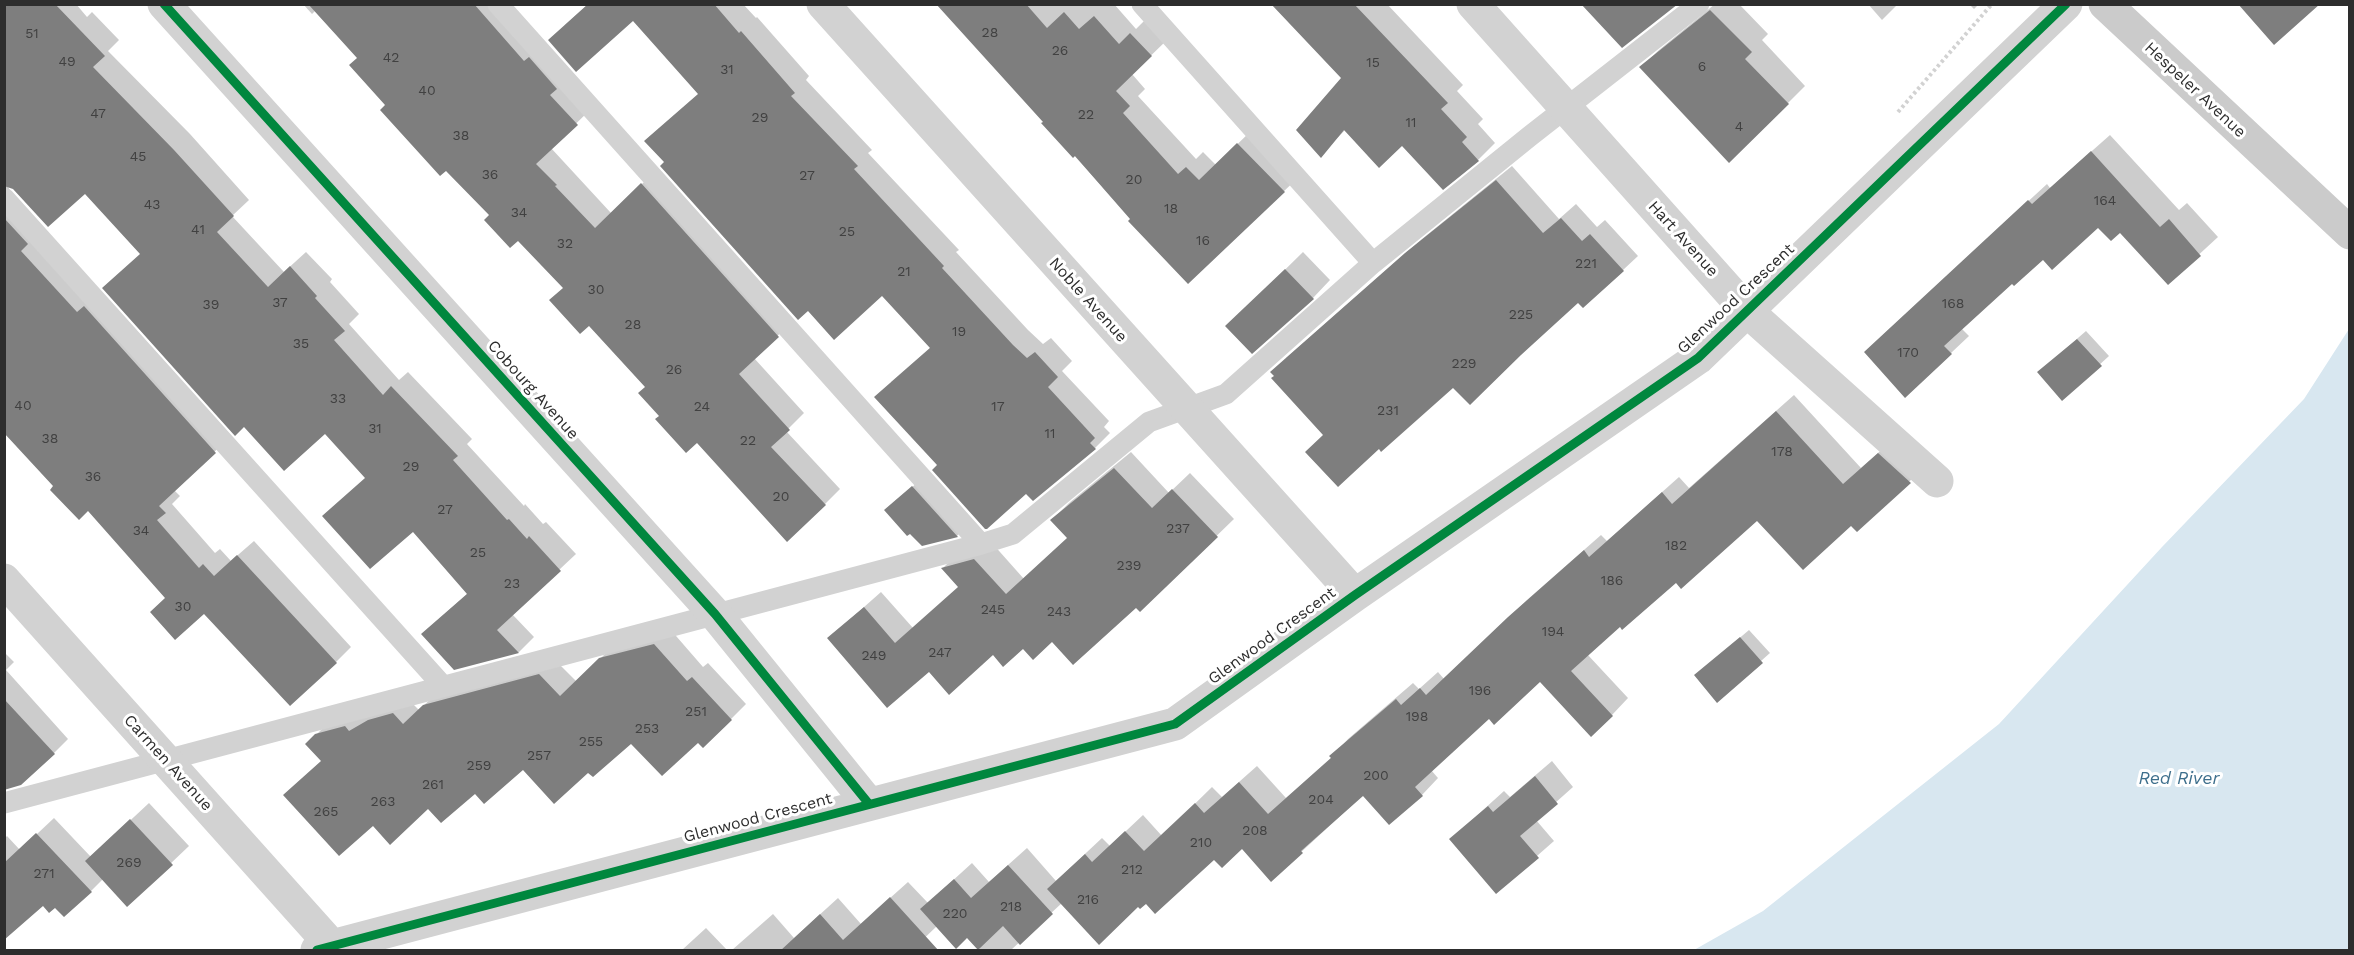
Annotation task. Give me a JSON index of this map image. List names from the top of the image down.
{
  "streets": {
    "main road": ["Hespeler Avenue"],
    "street": [
      "Hart Avenue",
      "Glenwood Crescent",
      "Noble Avenue",
      "Cobourg Avenue",
      "Carmen Avenue"
    ]
  },
  "crossings": [
    ["Hart Avenue", "Glenwood Crescent"],
    ["Glenwood Crescent", "Noble Avenue"],
    ["Glenwood Crescent", "Cobourg Avenue"],
    ["Glenwood Crescent", "Carmen Avenue"]
  ],
  "water": ["Red River"],
  "house_numbers": [
    "28",
    "51",
    "26",
    "42",
    "49",
    "15",
    "6",
    "31",
    "40",
    "47",
    "22",
    "29",
    "11",
    "4",
    "38",
    "45",
    "36",
    "27",
    "20",
    "164",
    "43",
    "18",
    "34",
    "41",
    "25",
    "16",
    "32",
    "221",
    "21",
    "30",
    "37",
    "168",
    "39",
    "225",
    "28",
    "19",
    "35",
    "170",
    "229",
    "26",
    "33",
    "40",
    "24",
    "17",
    "231",
    "31",
    "11",
    "38",
    "22",
    "178",
    "29",
    "36",
    "20",
    "27",
    "237",
    "34",
    "182",
    "25",
    "239",
    "186",
    "23",
    "30",
    "245",
    "243",
    "194",
    "247",
    "249",
    "196",
    "251",
    "198",
    "253",
    "255",
    "257",
    "259",
    "200",
    "261",
    "204",
    "263",
    "265",
    "208",
    "210",
    "269",
    "212",
    "271",
    "216",
    "218",
    "220"
  ]
}
